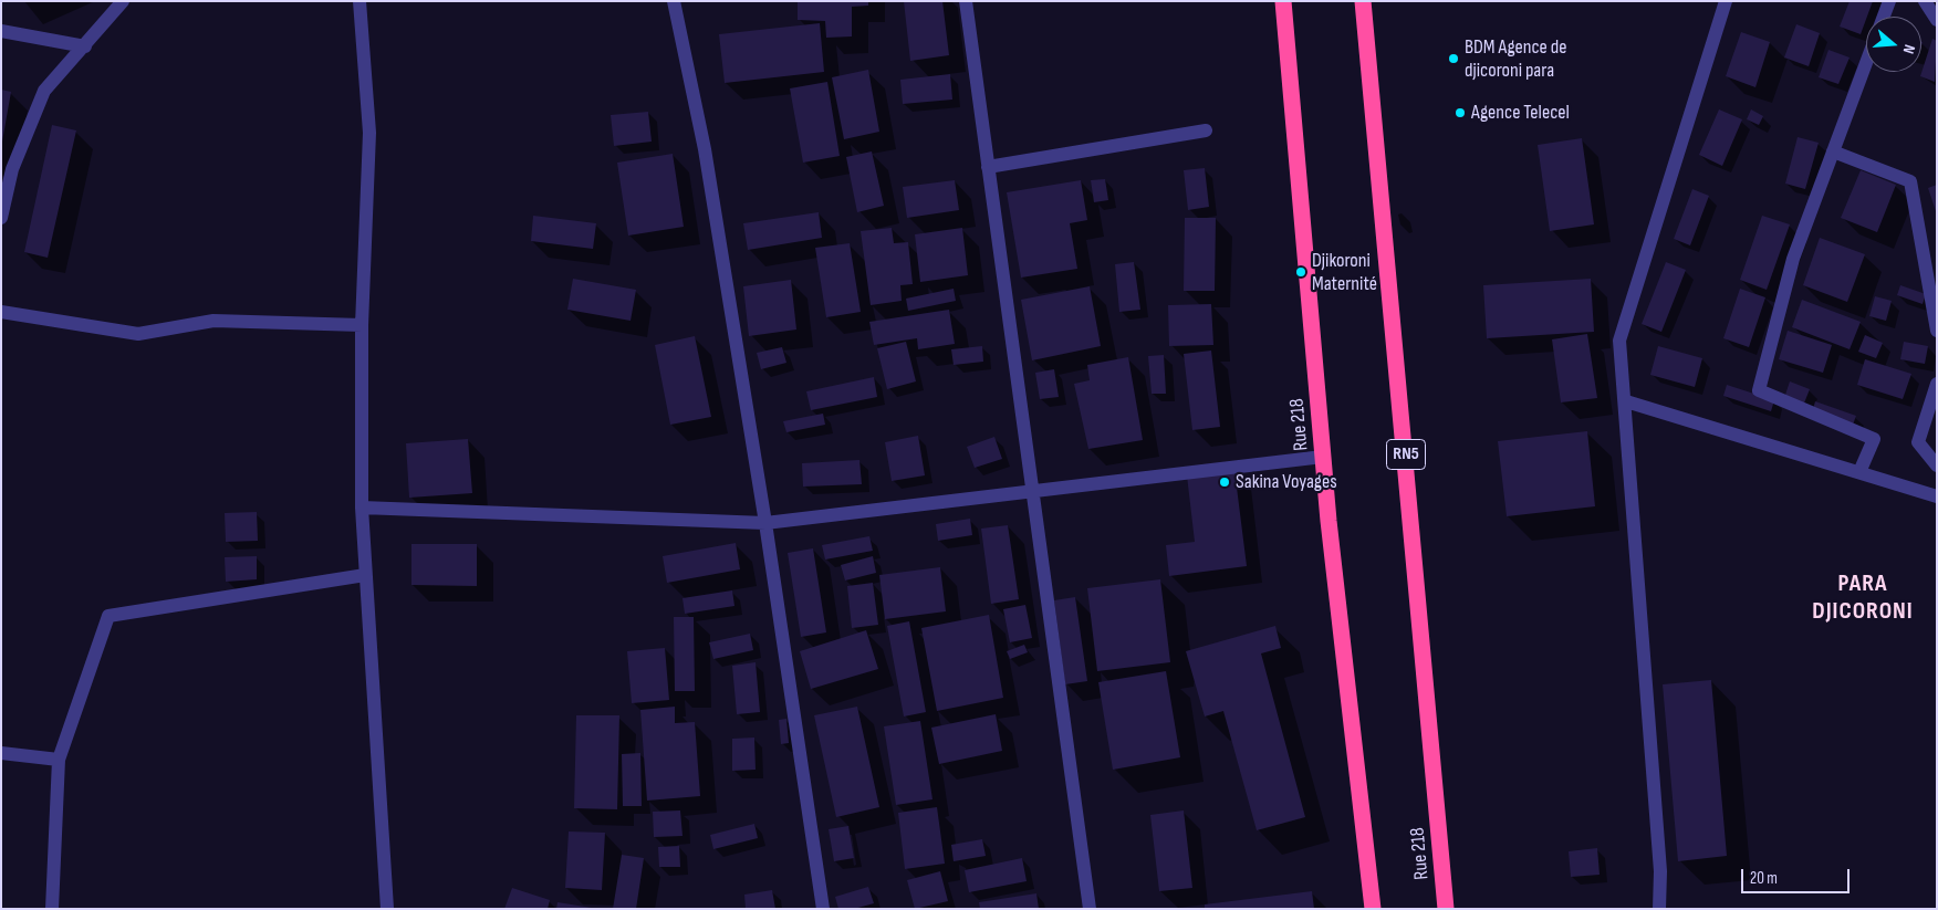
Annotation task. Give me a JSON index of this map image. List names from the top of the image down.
{
  "streets": {
    "highway": ["Rue 218", "RN5"]
  },
  "districts": ["PARA DJICORONI"],
  "places": [
    "BDM Agence de djicoroni para",
    "Agence Telecel",
    "Djikoroni Maternité",
    "Sakina Voyages"
  ],
  "scale_bar": "20 m",
  "north": "right"
}
